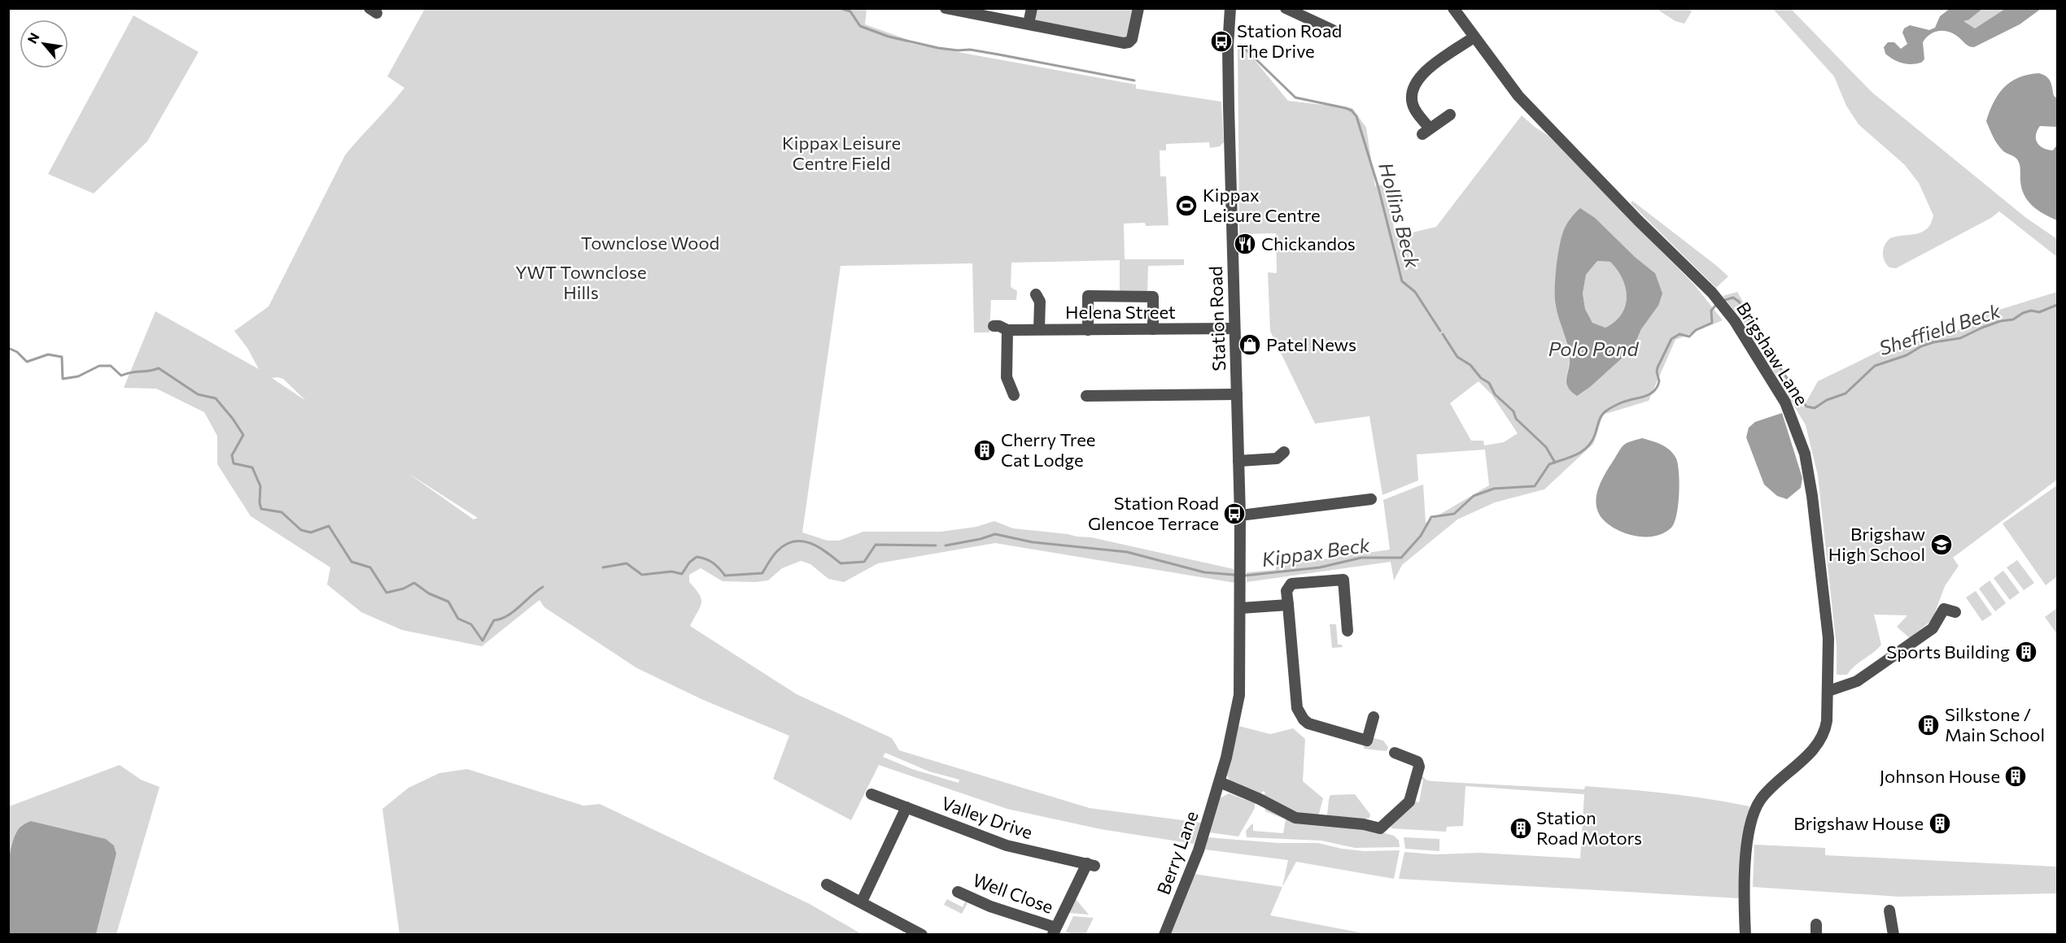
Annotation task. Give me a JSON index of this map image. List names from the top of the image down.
{
  "streets": {
    "street": [
      "Helena Street",
      "Station Road",
      "Brigshaw Lane",
      "Valley Drive",
      "Berry Lane",
      "Well Close"
    ]
  },
  "crossings": [
    ["Helena Street", "Station Road"],
    ["Station Road", "Berry Lane"],
    ["Valley Drive", "Well Close"]
  ],
  "water": [
    "Hollins Beck",
    "Sheffield Beck",
    "Polo Pond",
    "Kippax Beck"
  ],
  "parks": ["Kippax Leisure Centre Field", "Townclose Wood", "YWT Townclose Hills"],
  "places": {
    "bus stop": ["Station Road The Drive", "Station Road Glencoe Terrace"],
    "sports": ["Kippax Leisure Centre"],
    "restaurant": ["Chickandos"],
    "shop": ["Patel News"],
    "building": [
      "Cherry Tree Cat Lodge",
      "Sports Building",
      "Silkstone / Main School",
      "Johnson House",
      "Brigshaw House",
      "Station Road Motors"
    ],
    "school or university": ["Brigshaw High School"]
  },
  "north": "top left"
}
